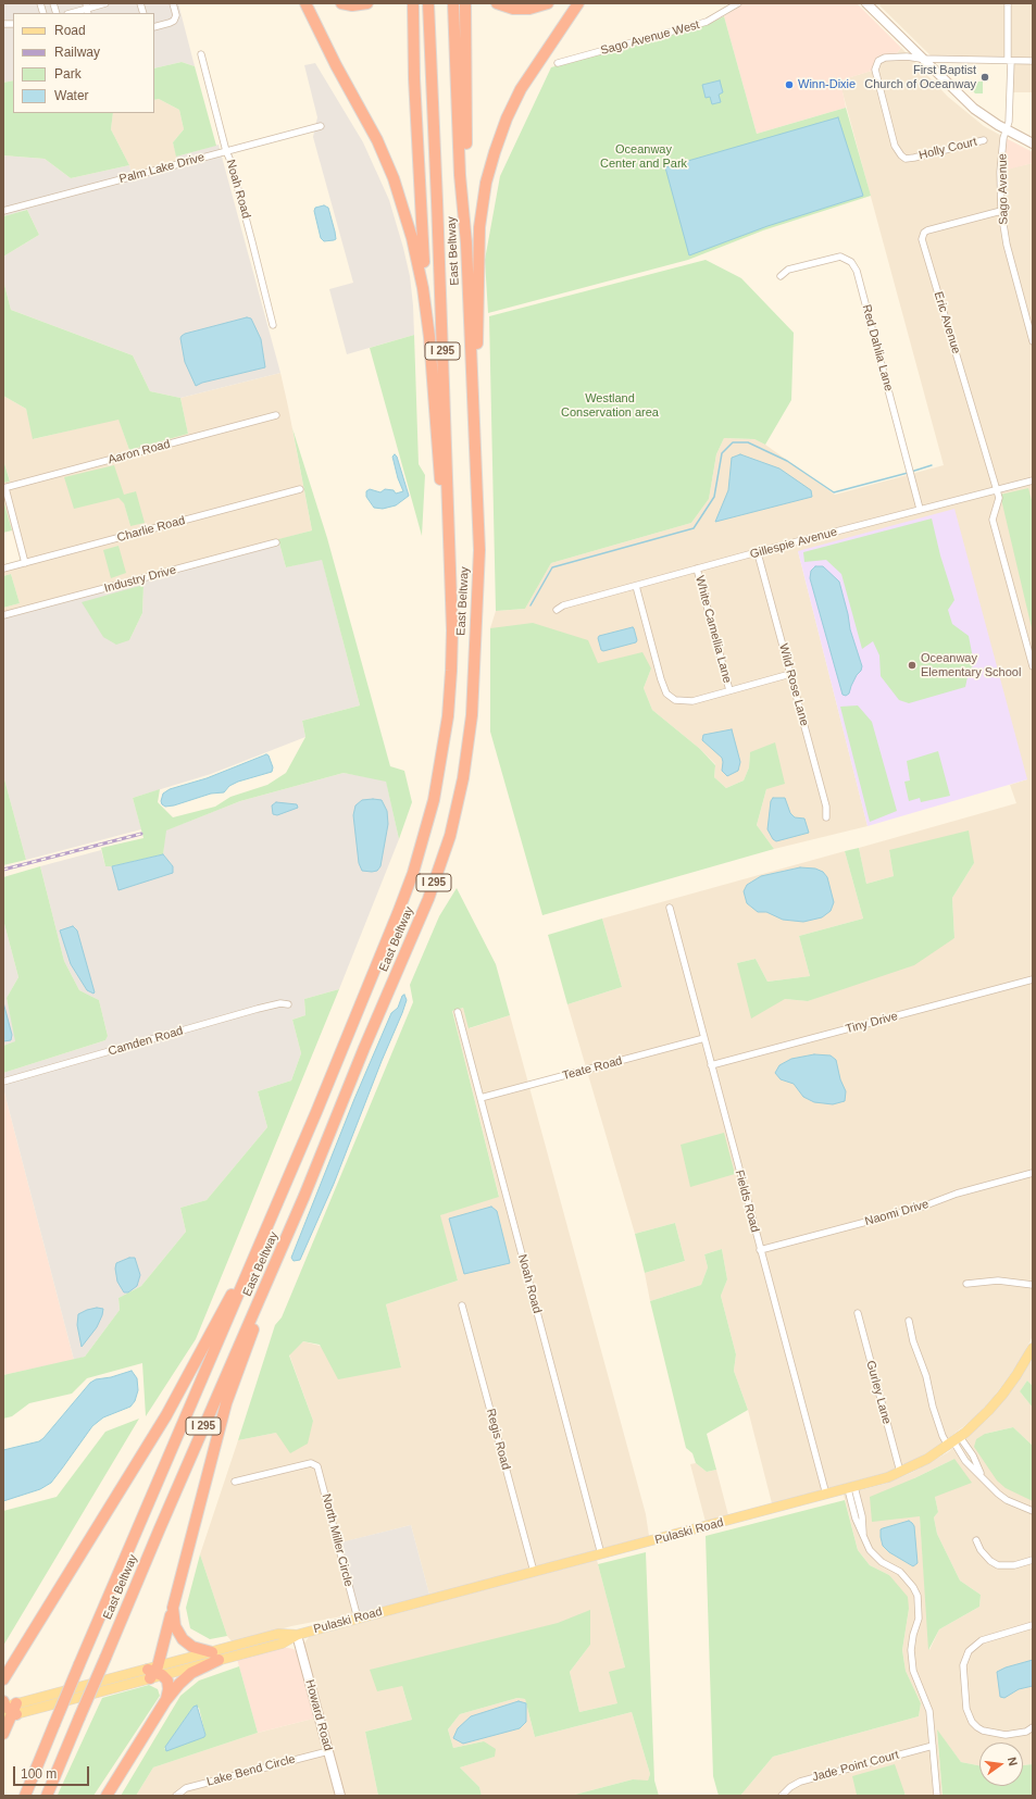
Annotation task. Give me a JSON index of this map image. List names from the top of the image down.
{
  "streets": {
    "highway": ["East Beltway", "I 295"],
    "main road": ["Pulaski Road"],
    "street": [
      "Sago Avenue West",
      "Holly Court",
      "Palm Lake Drive",
      "Noah Road",
      "Sago Avenue",
      "Eric Avenue",
      "Red Dahlia Lane",
      "Aaron Road",
      "Charlie Road",
      "Gillespie Avenue",
      "Industry Drive",
      "White Camellia Lane",
      "Wild Rose Lane",
      "Tiny Drive",
      "Camden Road",
      "Teate Road",
      "Fields Road",
      "Naomi Drive",
      "Gurley Lane",
      "Regis Road",
      "North Miller Circle",
      "Howard Road",
      "Jade Point Court",
      "Lake Bend Circle"
    ]
  },
  "crossings": [
    ["Palm Lake Drive", "Noah Road"],
    ["Noah Road", "Teate Road"],
    ["Noah Road", "Pulaski Road"],
    ["Sago Avenue", "Eric Avenue"],
    ["Eric Avenue", "Gillespie Avenue"],
    ["Red Dahlia Lane", "Gillespie Avenue"],
    ["Gillespie Avenue", "White Camellia Lane"],
    ["Gillespie Avenue", "Wild Rose Lane"],
    ["Tiny Drive", "Fields Road"],
    ["Teate Road", "Fields Road"],
    ["Fields Road", "Naomi Drive"],
    ["Fields Road", "Pulaski Road"],
    ["Gurley Lane", "Pulaski Road"],
    ["Regis Road", "Pulaski Road"],
    ["Pulaski Road", "North Miller Circle"],
    ["Pulaski Road", "Howard Road"],
    ["Howard Road", "Lake Bend Circle"]
  ],
  "parks": ["Oceanway Center and Park", "Westland Conservation area"],
  "places": ["First Baptist Church of Oceanway", "Winn-Dixie", "Oceanway Elementary School"],
  "legend": [
    "Road",
    "Railway",
    "Park",
    "Water"
  ],
  "scale_bar": "100 m",
  "north": "right"
}
